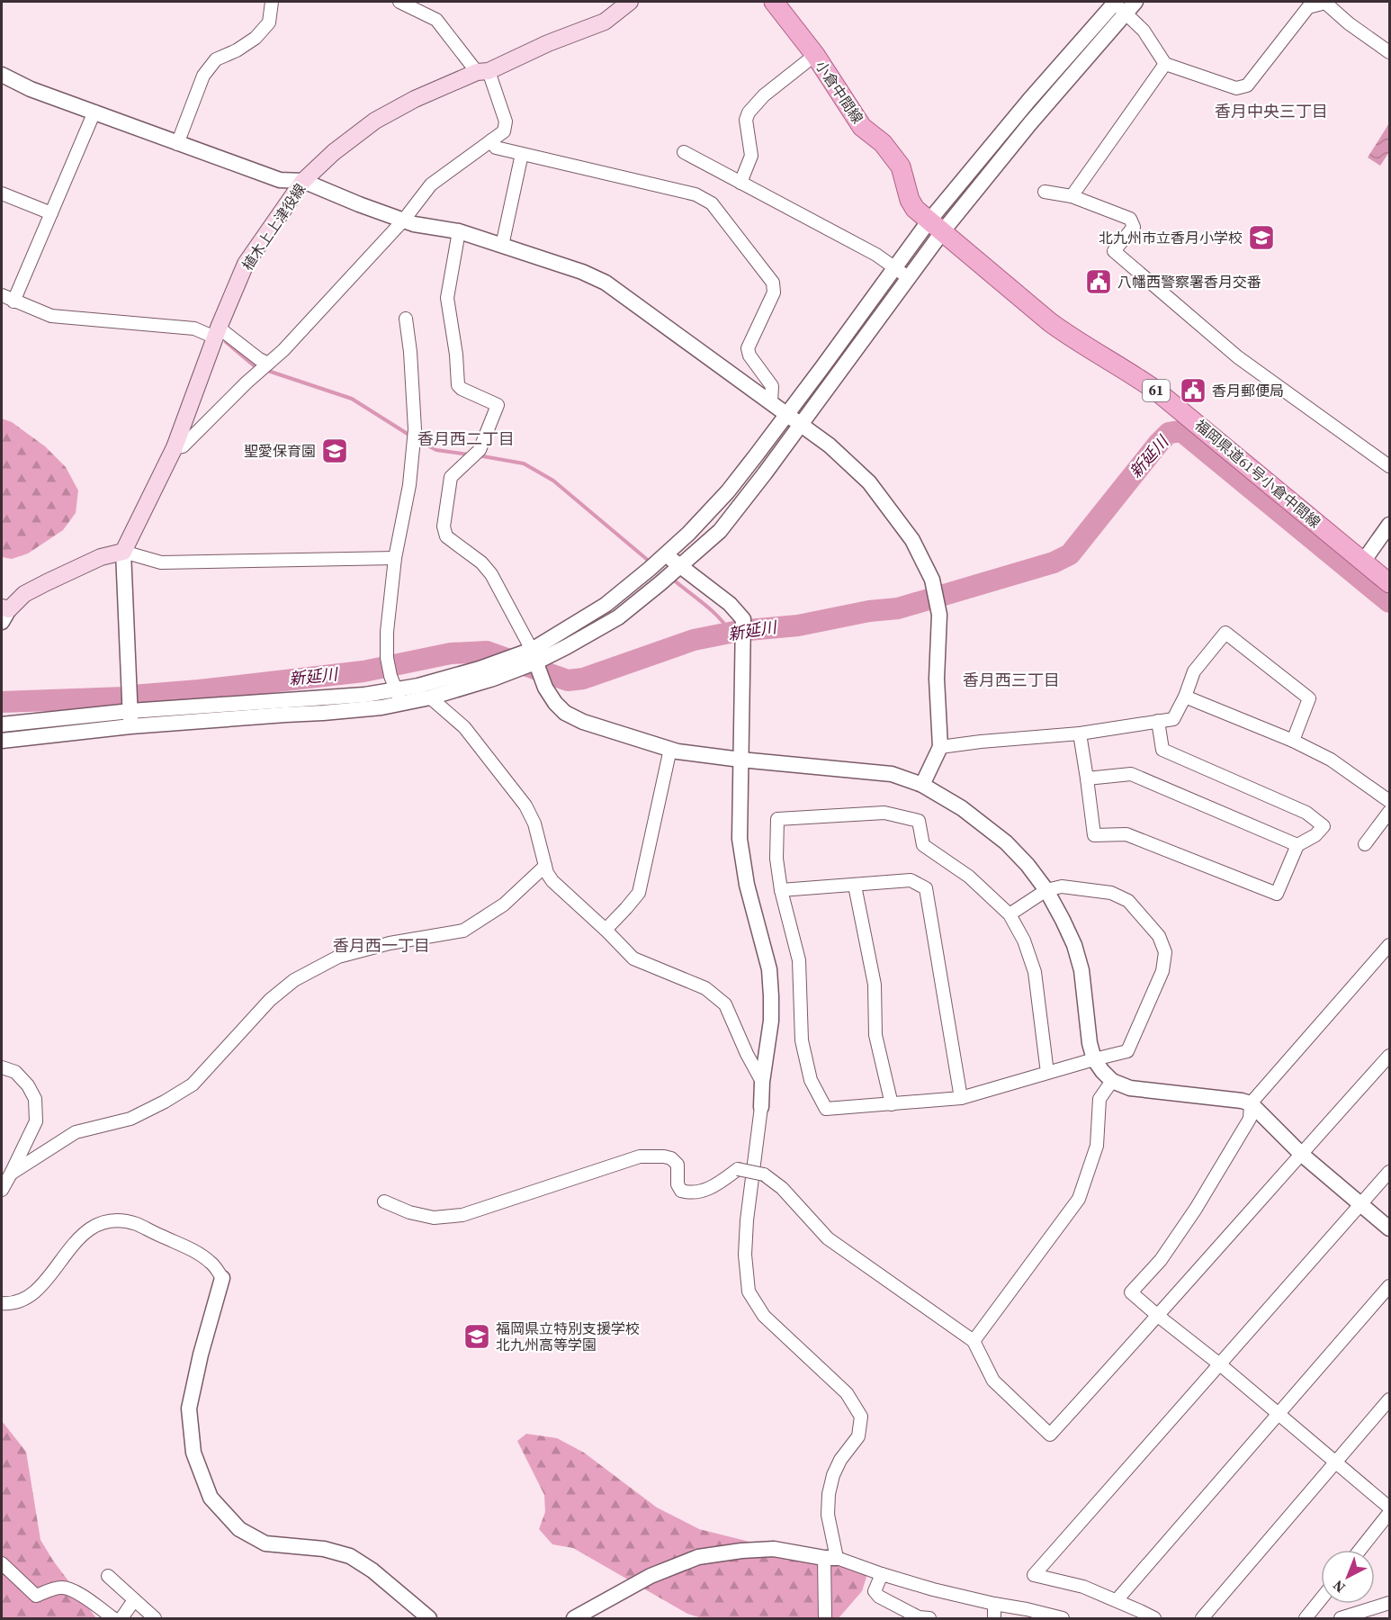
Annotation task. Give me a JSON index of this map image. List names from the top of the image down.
{
  "streets": {
    "main road": [
      "小倉中間線",
      "植木上上津役線",
      "61",
      "福岡県道61号小倉中間線"
    ]
  },
  "crossings": [
    ["小倉中間線", "福岡県道61号小倉中間線"]
  ],
  "districts": [
    "香月中央三丁目",
    "香月西二丁目",
    "香月西三丁目",
    "香月西一丁目"
  ],
  "water": ["新延川"],
  "places": {
    "school or university": ["北九州市立香月小学校", "聖愛保育園", "福岡県立特別支援学校 北九州高等学園"],
    "public building": ["八幡西警察署香月交番", "香月郵便局"]
  },
  "north": "bottom left"
}
